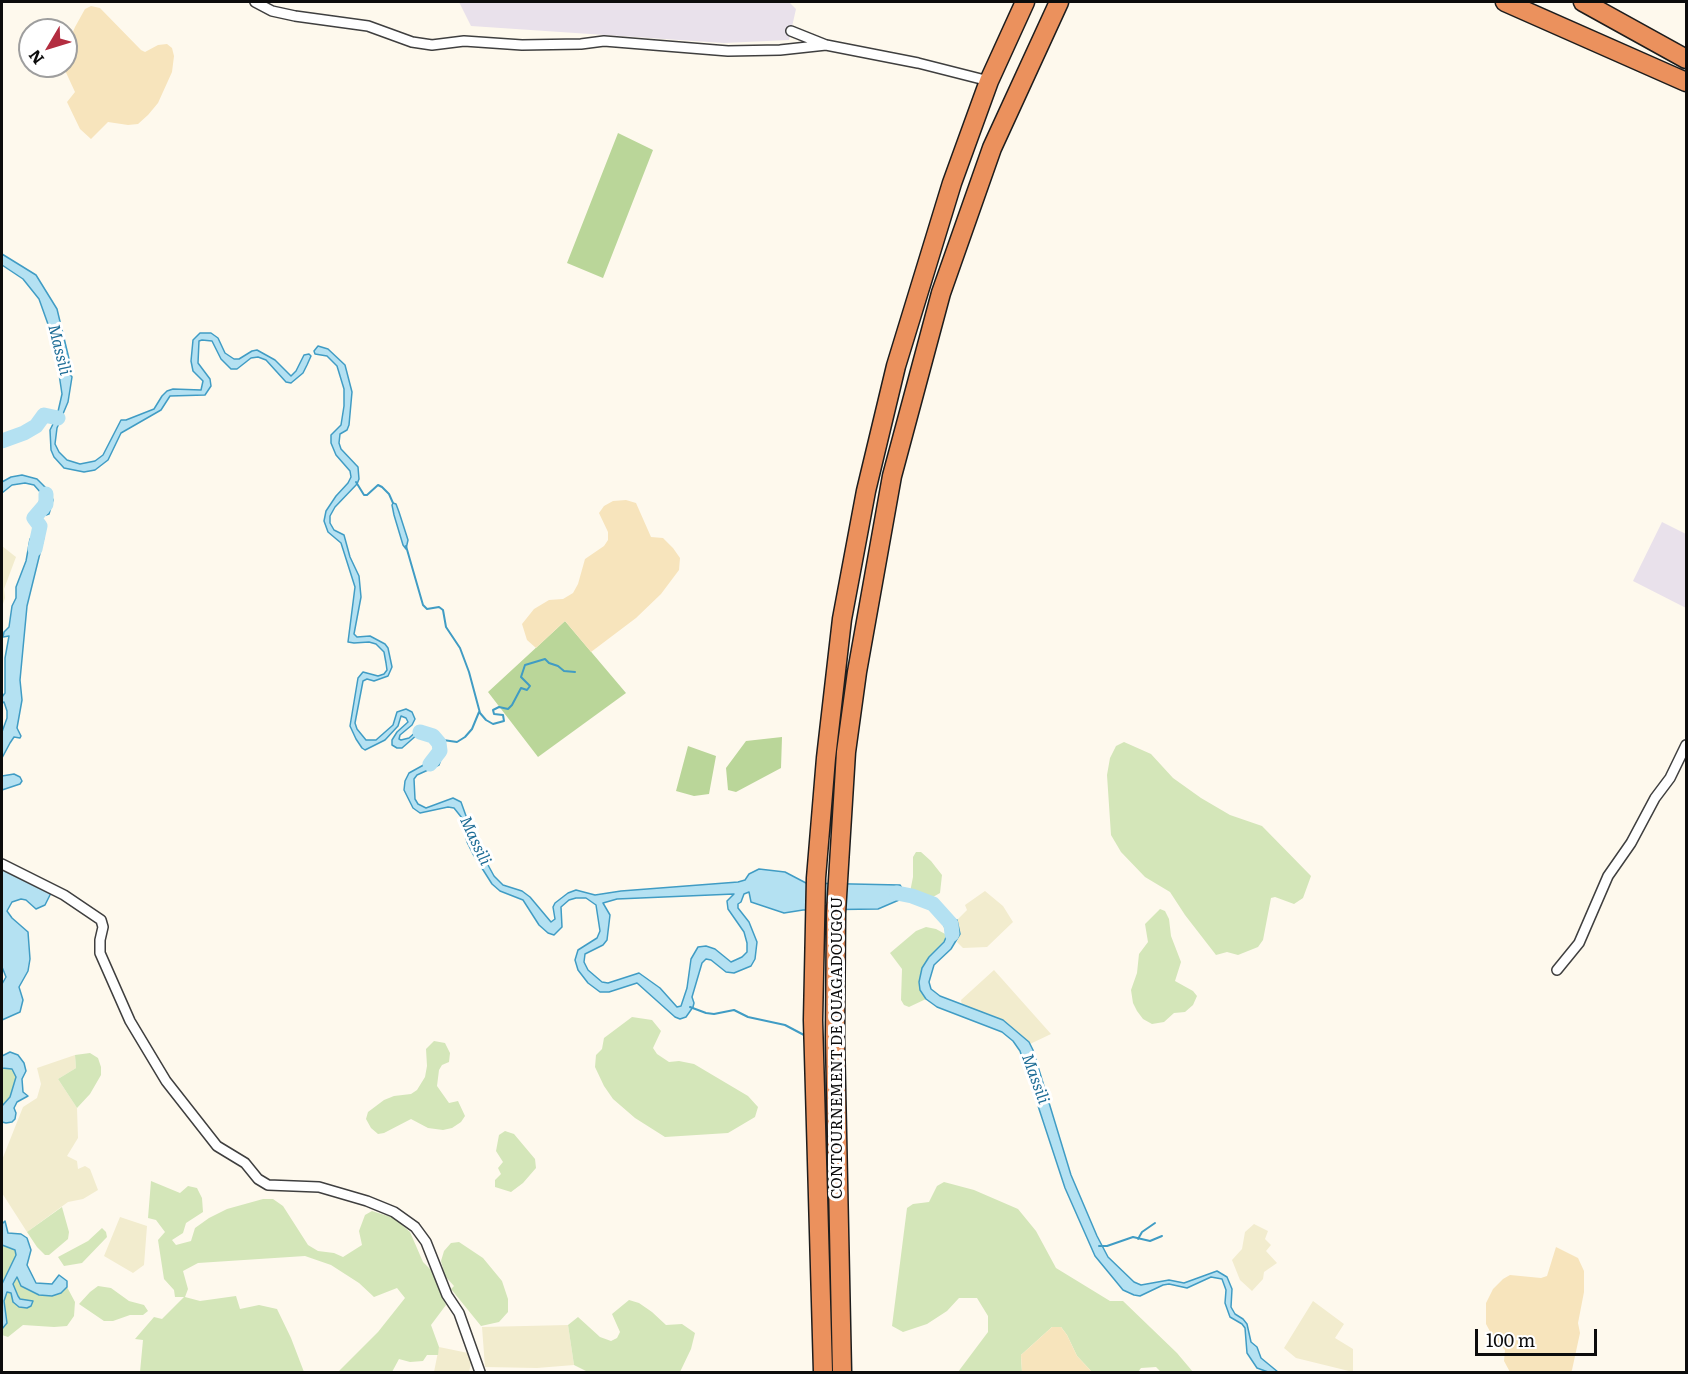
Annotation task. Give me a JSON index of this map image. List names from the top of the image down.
{
  "streets": {
    "highway": ["CONTOURNEMENT DE OUAGADOUGOU"]
  },
  "water": ["Massili"],
  "scale_bar": "100 m",
  "north": "bottom left"
}
